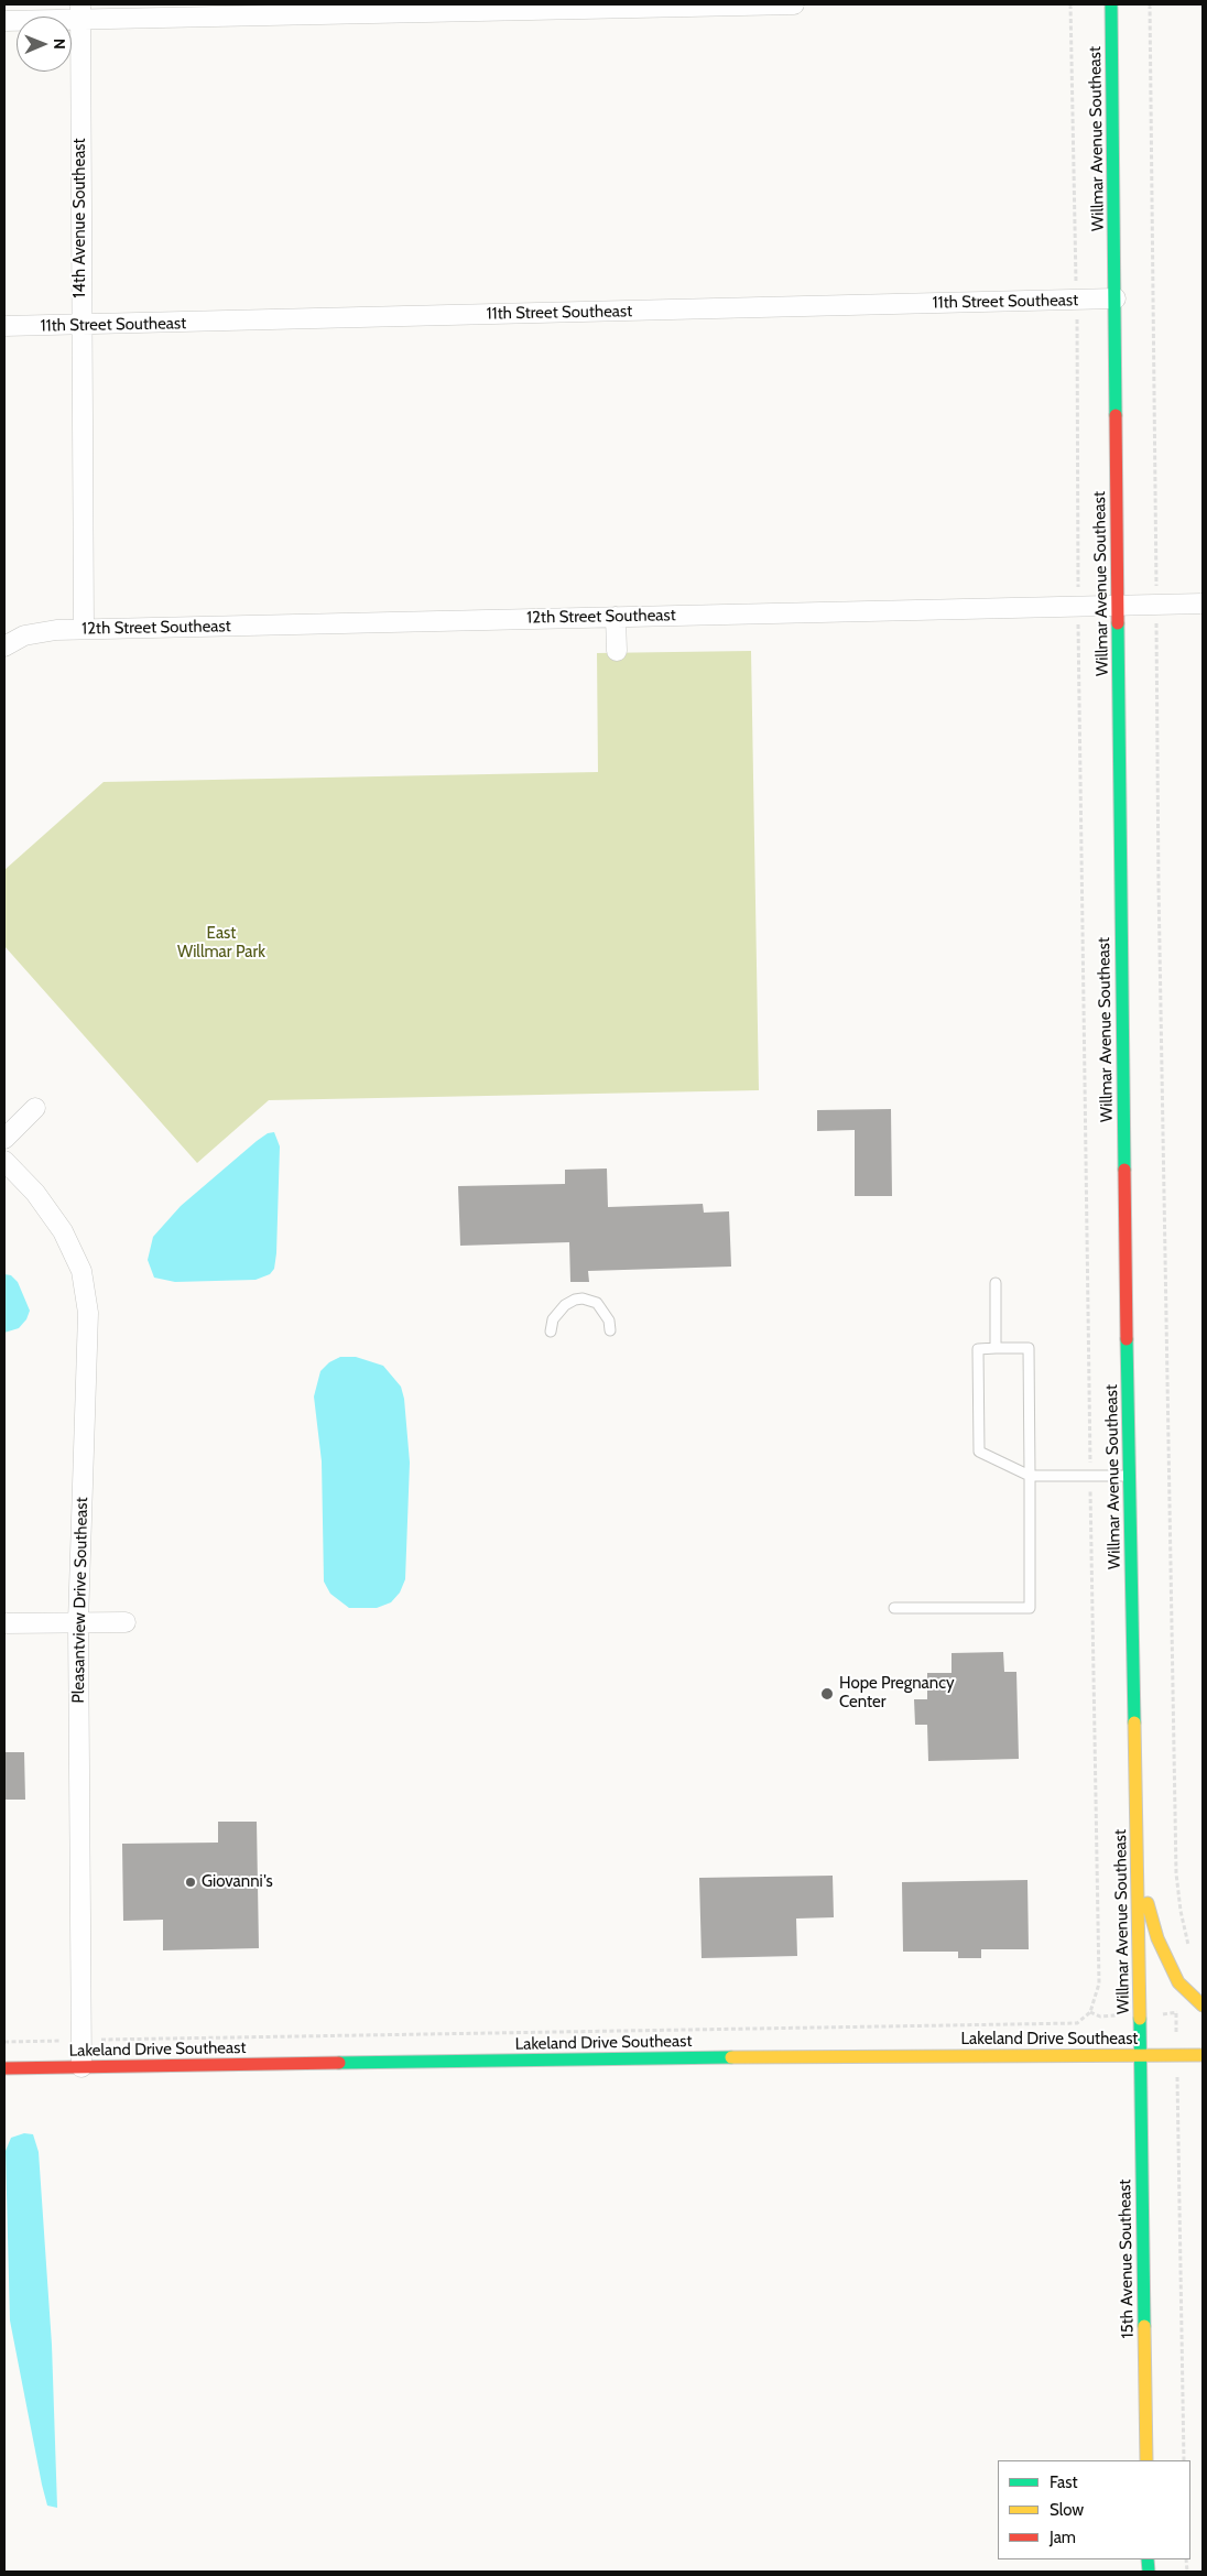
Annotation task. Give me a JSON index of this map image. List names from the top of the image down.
{
  "streets": {
    "main road": ["Willmar Avenue Southeast", "Lakeland Drive Southeast", "15th Avenue Southeast"],
    "street": [
      "14th Avenue Southeast",
      "11th Street Southeast",
      "12th Street Southeast",
      "Pleasantview Drive Southeast"
    ]
  },
  "crossings": [
    ["Willmar Avenue Southeast", "11th Street Southeast"],
    ["Willmar Avenue Southeast", "12th Street Southeast"],
    ["Willmar Avenue Southeast", "Lakeland Drive Southeast"],
    ["Willmar Avenue Southeast", "15th Avenue Southeast"],
    ["14th Avenue Southeast", "11th Street Southeast"],
    ["14th Avenue Southeast", "12th Street Southeast"],
    ["Pleasantview Drive Southeast", "Lakeland Drive Southeast"],
    ["Lakeland Drive Southeast", "15th Avenue Southeast"]
  ],
  "parks": ["East Willmar Park"],
  "places": ["Hope Pregnancy Center", "Giovanni's"],
  "legend": ["Fast", "Slow", "Jam"],
  "north": "right"
}
